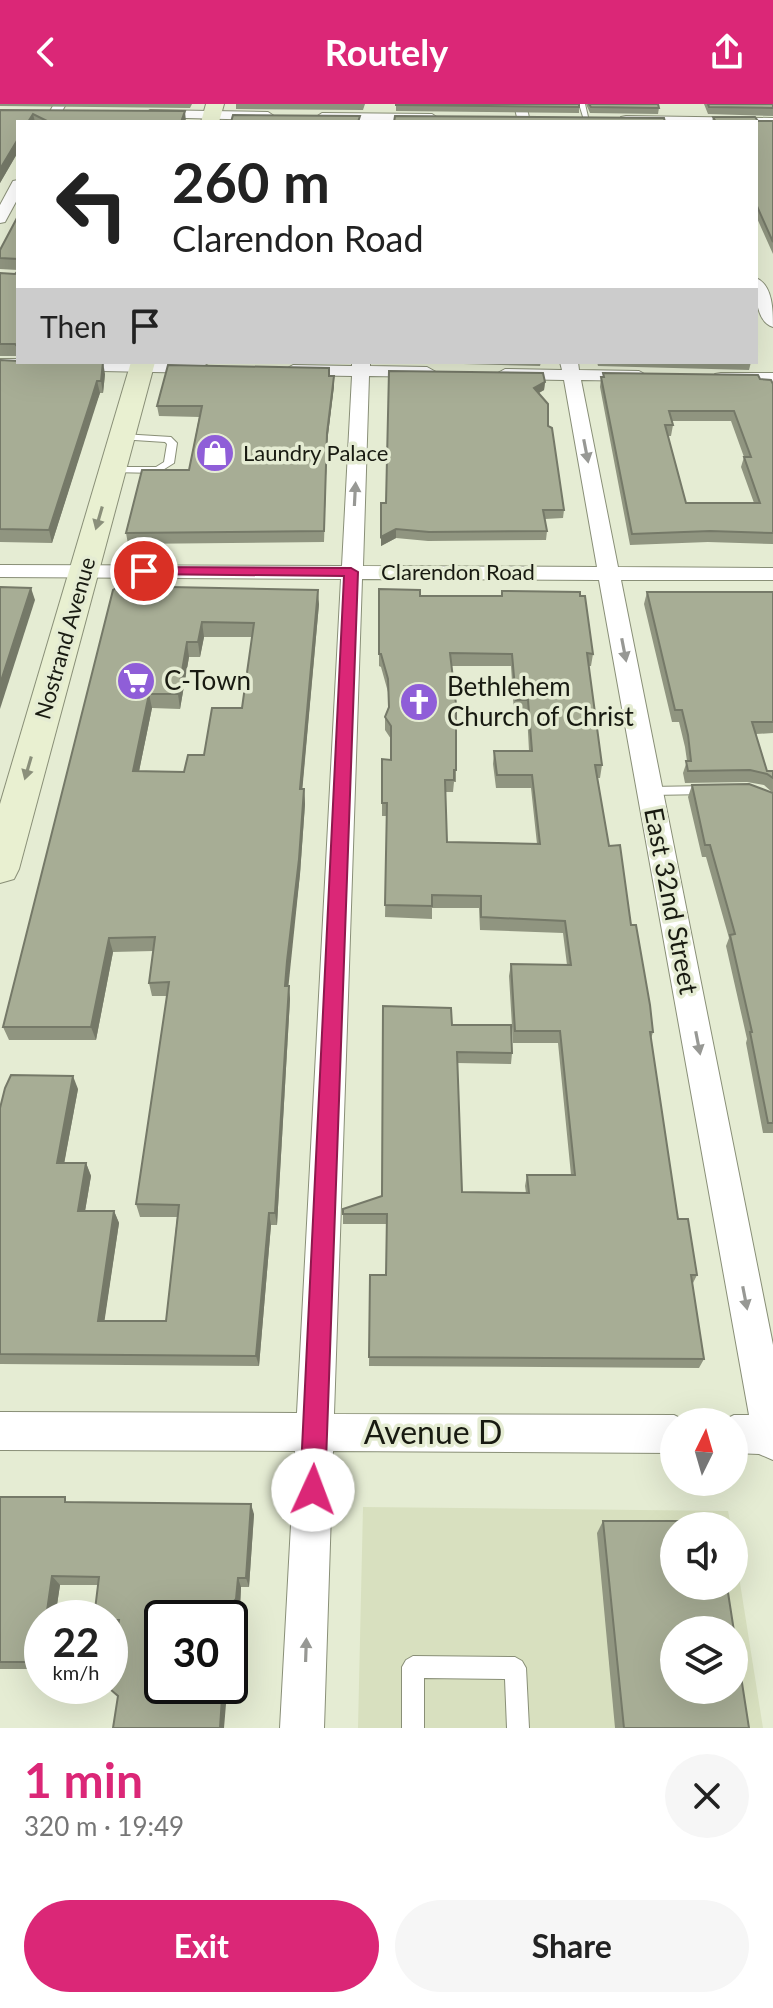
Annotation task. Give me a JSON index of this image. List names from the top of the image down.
{
  "streets": {
    "main road": ["Nostrand Avenue"],
    "street": ["Clarendon Road", "East 32nd Street", "Avenue D"]
  },
  "crossings": [
    ["Clarendon Road", "Nostrand Avenue"],
    ["Clarendon Road", "East 32nd Street"]
  ],
  "one_way": ["Nostrand Avenue", "East 32nd Street"],
  "places": {
    "shop": ["Laundry Palace"],
    "supermarket": ["C-Town"],
    "church": ["Bethlehem Church of Christ"]
  },
  "north": "top",
  "page": {
    "header": "Routely",
    "turn": ["260 m", "Clarendon Road"],
    "then": "Then",
    "speed": "22 km/h",
    "limit": "30",
    "heading": ["1 min", "320 m · 19:49"],
    "buttons": ["Exit", "Share"]
  }
}
